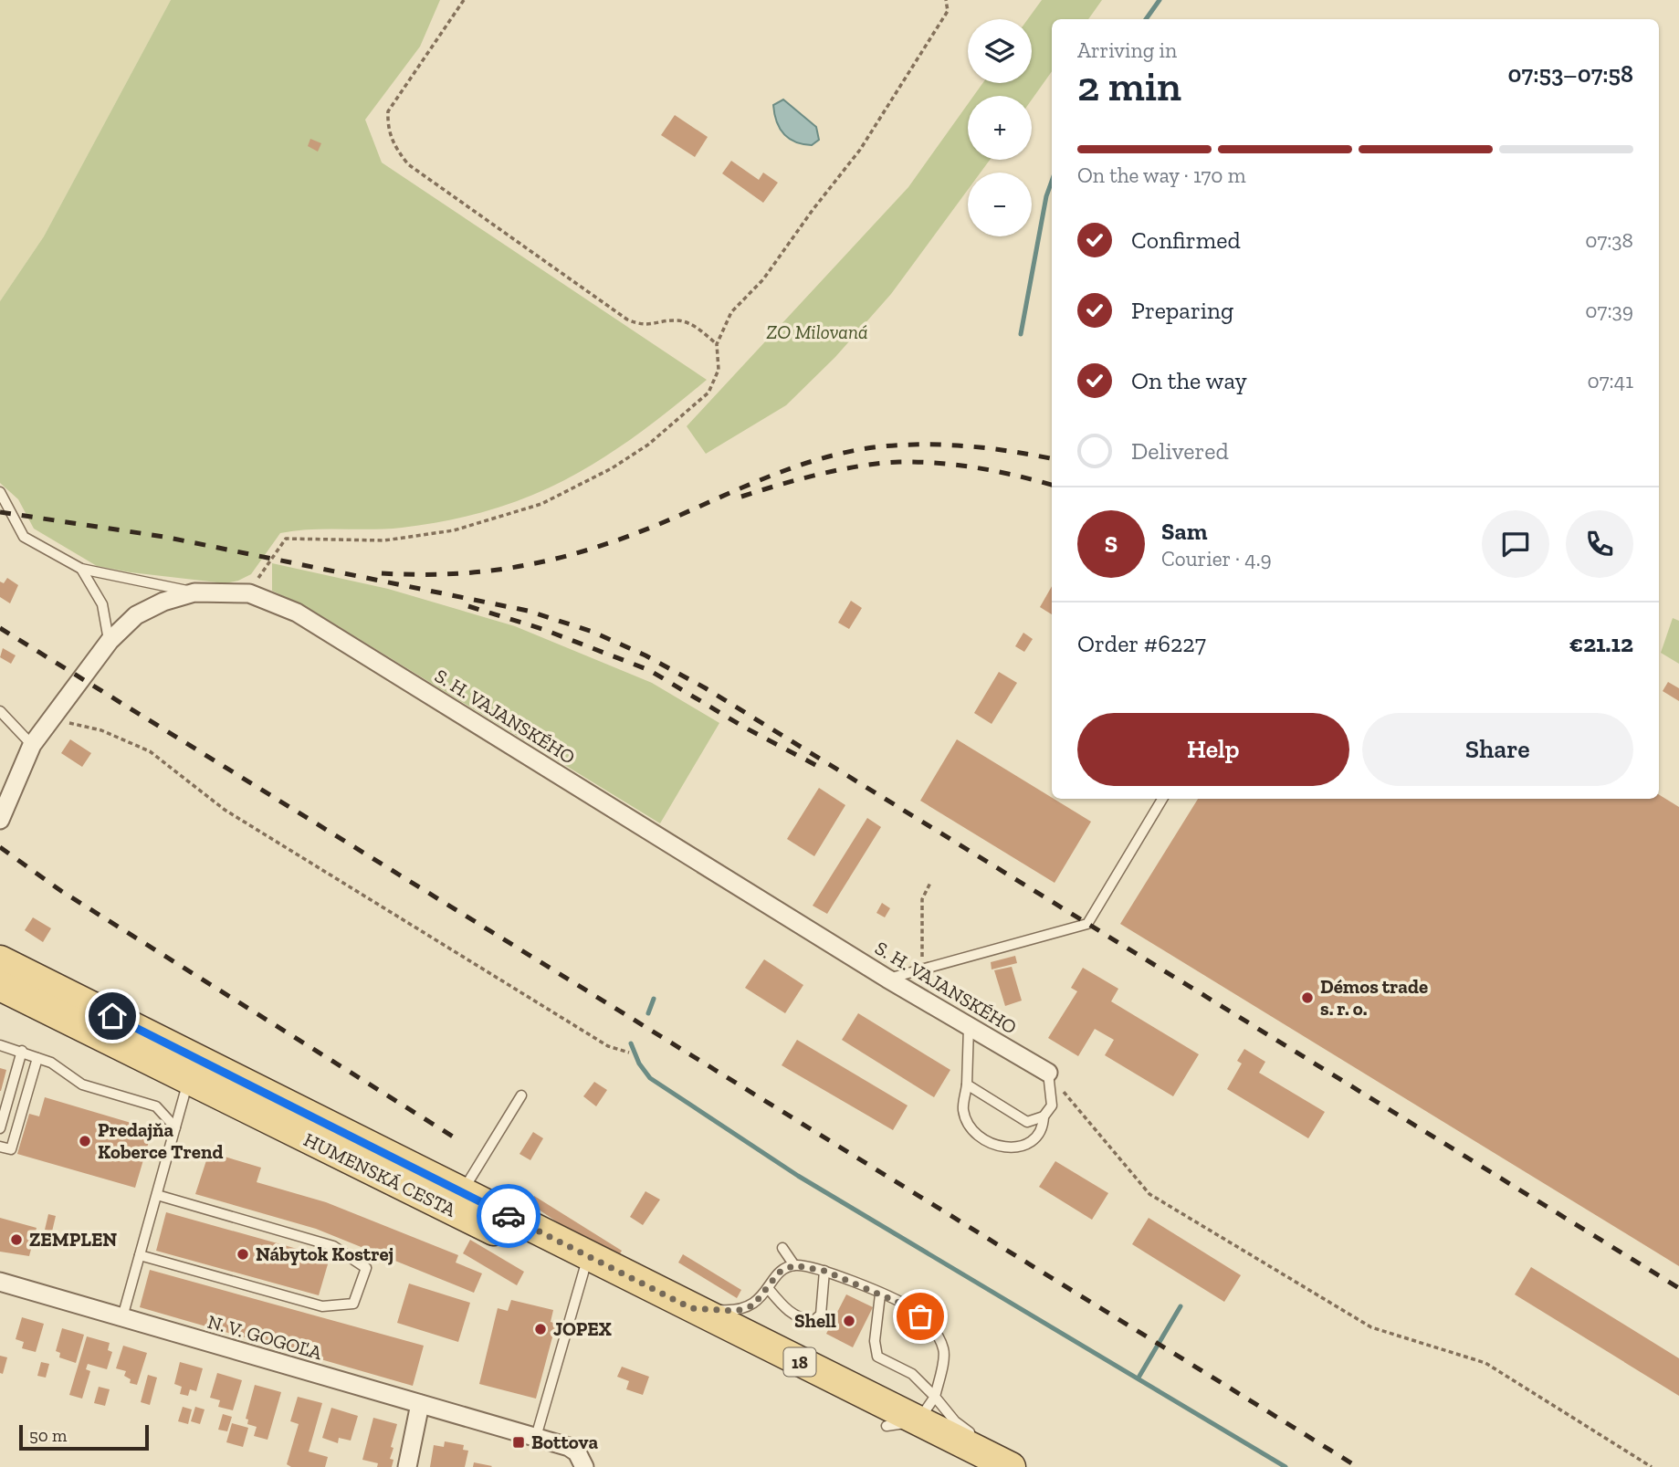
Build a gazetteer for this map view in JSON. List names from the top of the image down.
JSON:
{
  "streets": {
    "main road": ["HUMENSKÁ CESTA", "18"],
    "street": ["S. H. VAJANSKÉHO", "N. V. GOGOĽA"]
  },
  "parks": ["ZO Milovaná"],
  "places": {
    "other": [
      "Démos trade s. r. o.",
      "Predajňa Koberce Trend",
      "ZEMPLEN",
      "Nábytok Kostrej",
      "Shell",
      "JOPEX"
    ],
    "transit": ["Bottova"]
  },
  "scale_bar": "50 m",
  "page": {
    "map_buttons": ["+", "−"],
    "heading": ["2 min", "Arriving in", "07:53–07:58"],
    "panel": [
      "Sam",
      "Courier · 4.9",
      "Order #6227",
      "€21.12"
    ],
    "bar": "On the way · 170 m",
    "list": [
      ["Confirmed", "07:38"],
      ["Preparing", "07:39"],
      ["On the way", "07:41"],
      "Delivered"
    ],
    "round": "S",
    "buttons": ["Help", "Share"],
    "scale": "50 m"
  }
}
